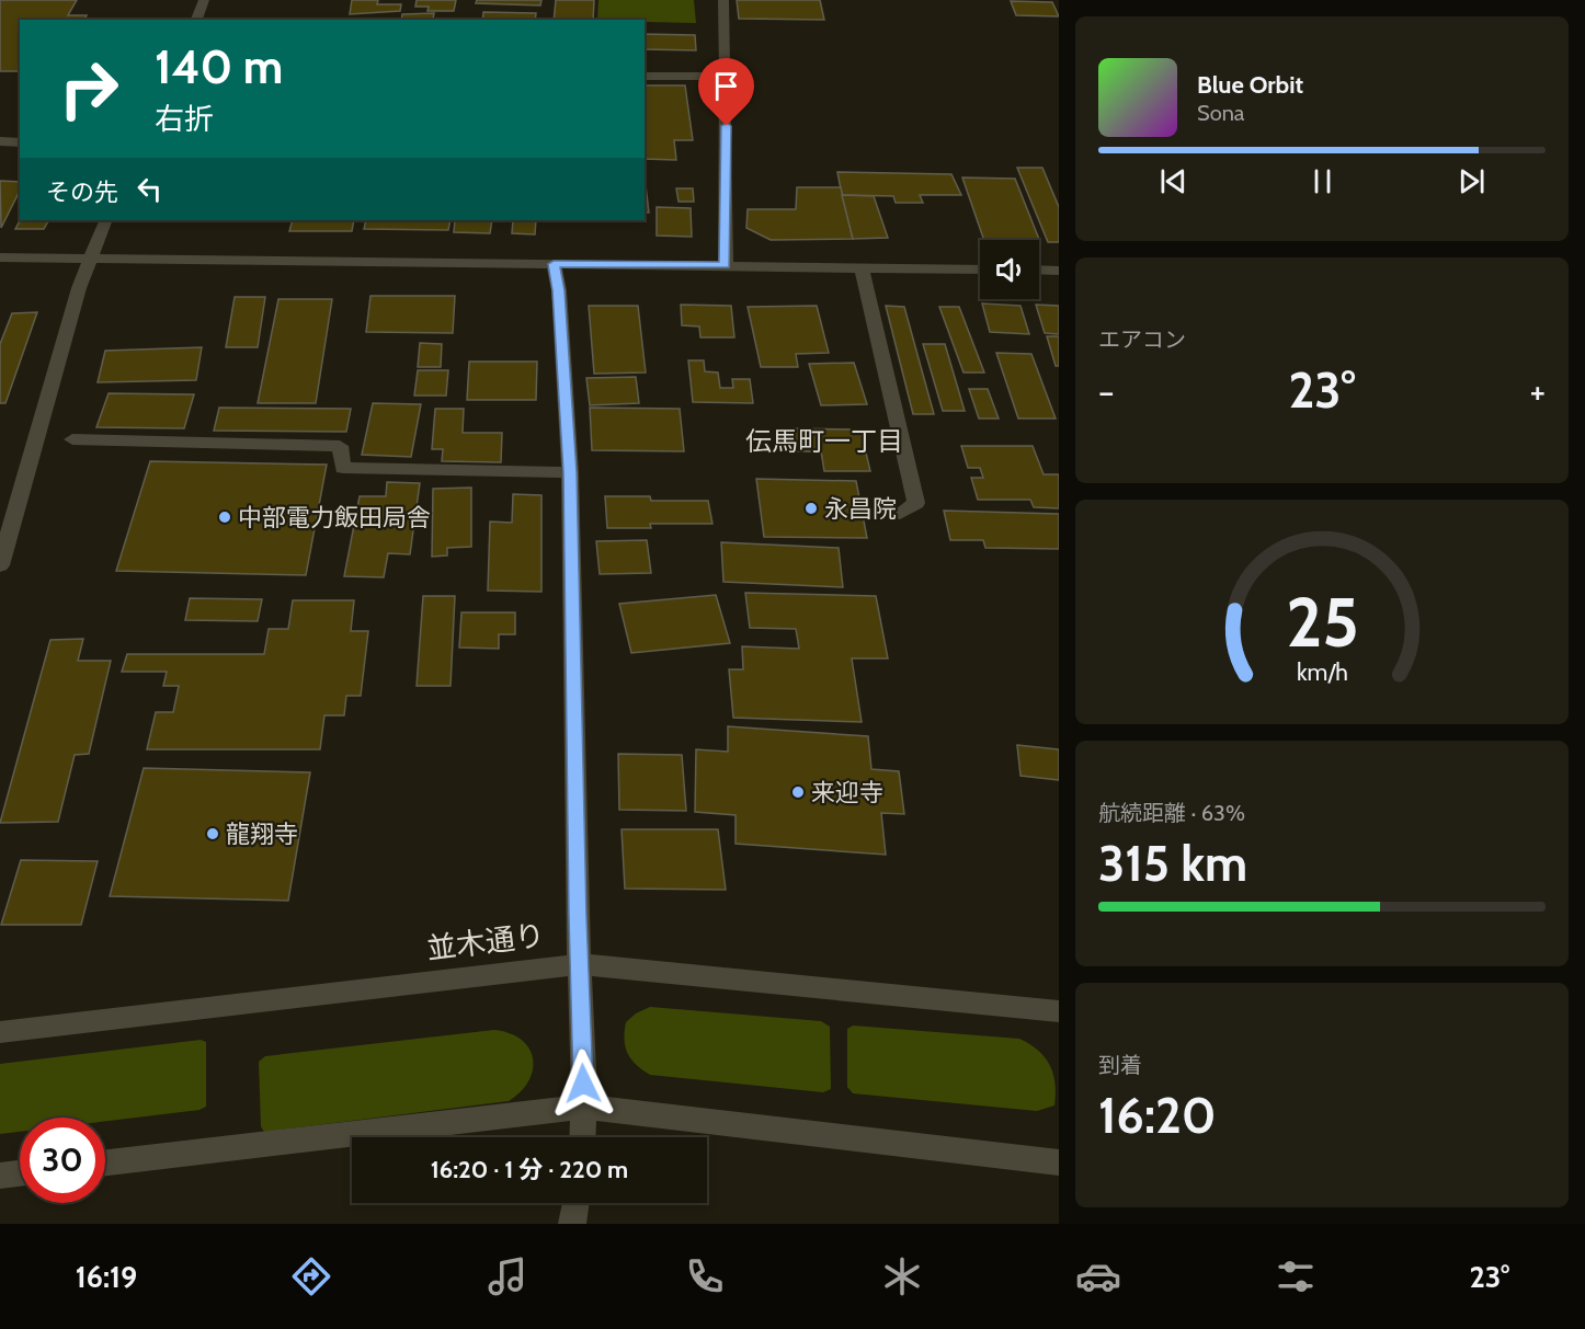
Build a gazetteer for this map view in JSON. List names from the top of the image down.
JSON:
{
  "streets": {
    "street": ["並木通り"]
  },
  "districts": ["伝馬町一丁目"],
  "places": [
    "永昌院",
    "中部電力飯田局舎",
    "来迎寺",
    "龍翔寺"
  ],
  "page": {
    "turn": ["140 m", "右折"],
    "song": ["Blue Orbit", "Sona"],
    "then": "その先",
    "tile": [
      "エアコン",
      ["航続距離 · 63%", "315 km"],
      ["到着", "16:20"]
    ],
    "heat": ["−", "23°", "+"],
    "limit": "30",
    "trip": "16:20 · 1 分 · 220 m",
    "tabs": ["16:19", "23°"],
    "gauge": ["25", "km/h"]
  }
}
